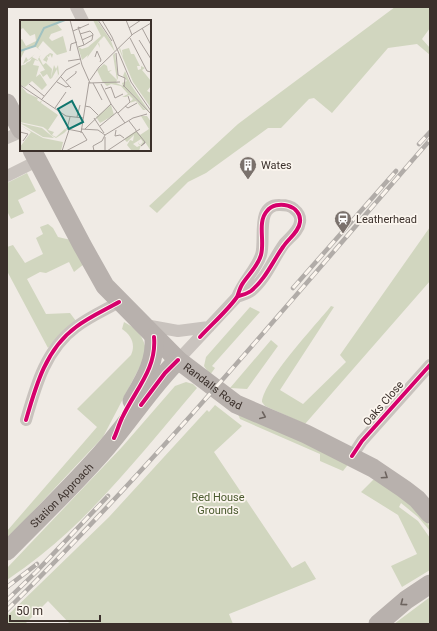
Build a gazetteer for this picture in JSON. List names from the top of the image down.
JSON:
{
  "streets": {
    "main road": ["Randalls Road", "Station Approach"],
    "street": ["Oaks Close"]
  },
  "crossings": [
    ["Randalls Road", "Oaks Close"],
    ["Randalls Road", "Station Approach"]
  ],
  "one_way": ["Randalls Road"],
  "parks": ["Red House Grounds"],
  "places": {
    "building": ["Wates"],
    "station": ["Leatherhead"]
  },
  "scale_bar": "50 m"
}
